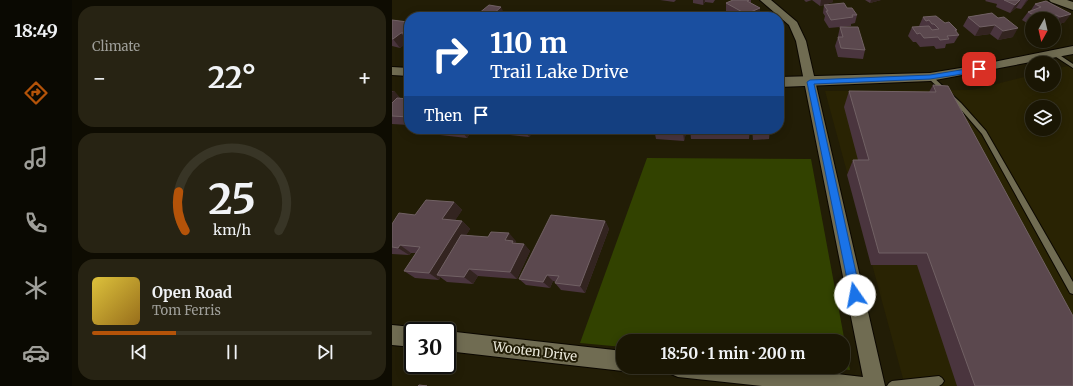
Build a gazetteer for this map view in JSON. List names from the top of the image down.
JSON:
{
  "streets": {
    "street": ["Wooten Drive"]
  },
  "north": "bottom",
  "page": {
    "tabs": "18:49",
    "tile": "Climate",
    "turn": ["110 m", "Trail Lake Drive"],
    "heat": ["−", "22°", "+"],
    "then": "Then",
    "song": ["Open Road", "Tom Ferris"],
    "limit": "30",
    "trip": "18:50 · 1 min · 200 m",
    "gauge": ["25", "km/h"]
  }
}
